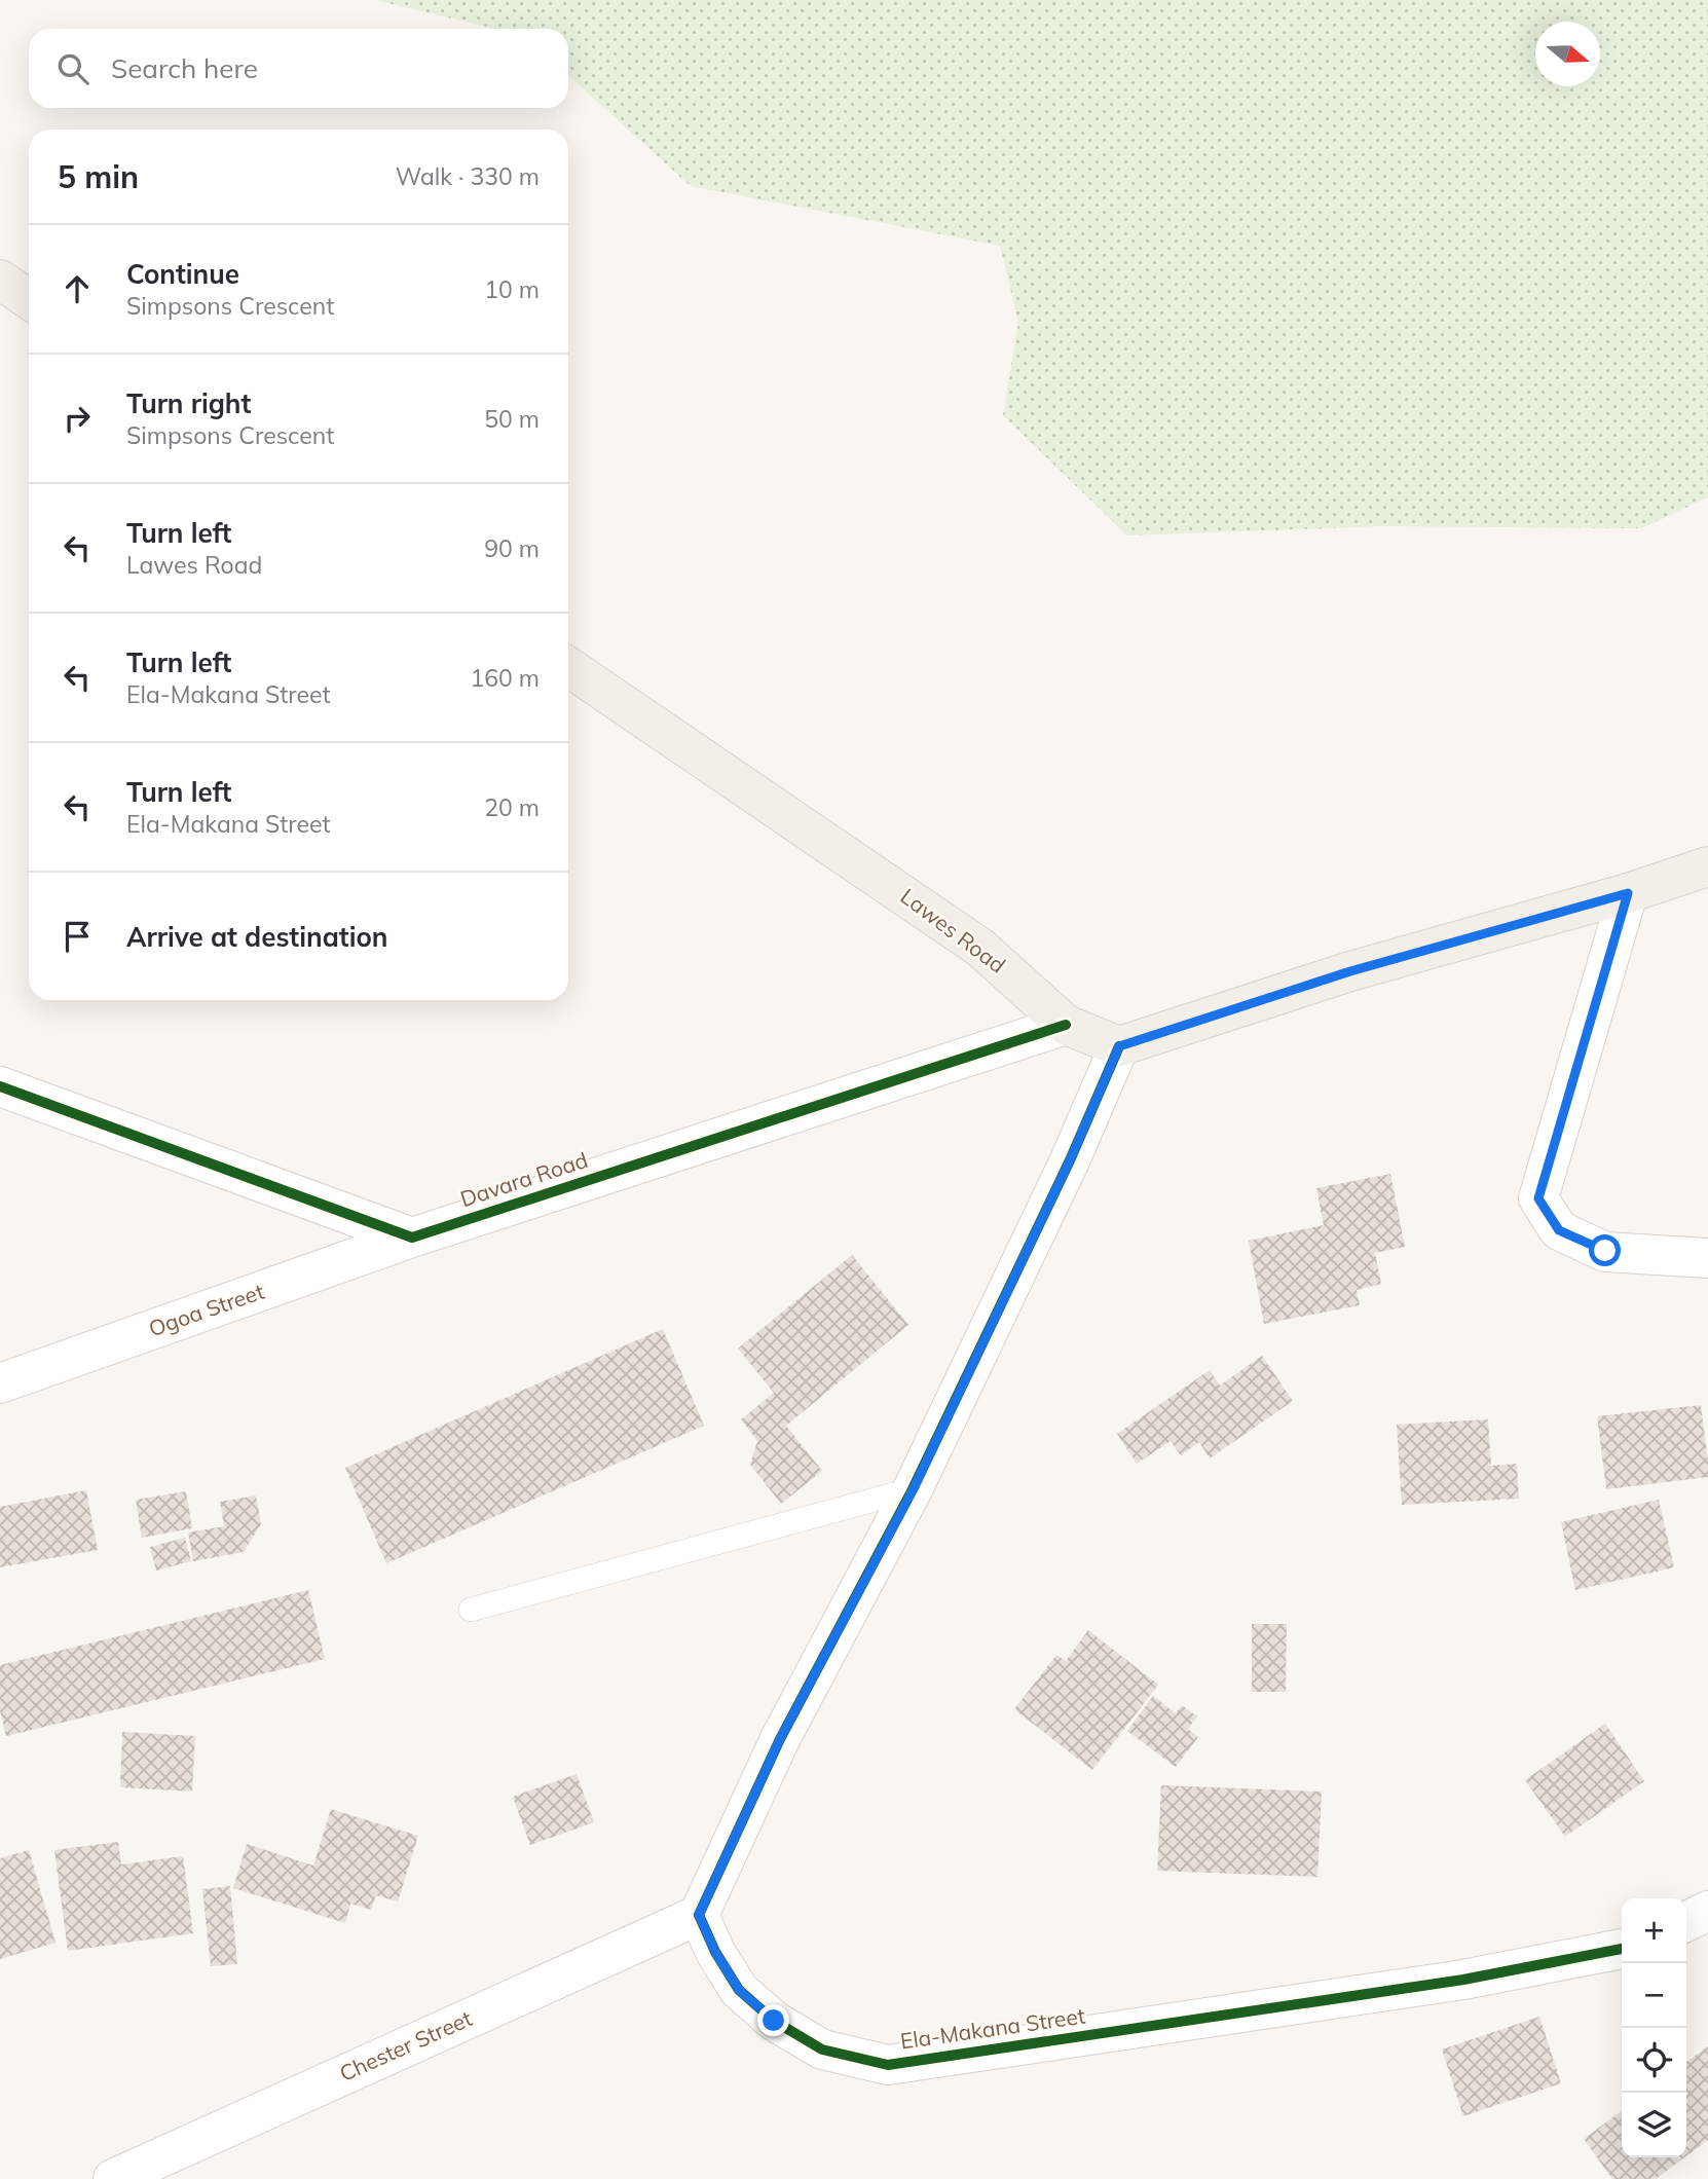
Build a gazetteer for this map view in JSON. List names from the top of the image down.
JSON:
{
  "streets": {
    "main road": ["Lawes Road"],
    "street": [
      "Davara Road",
      "Ogoa Street",
      "Ela-Makana Street",
      "Chester Street"
    ]
  },
  "crossings": [
    ["Lawes Road", "Davara Road"],
    ["Davara Road", "Ogoa Street"],
    ["Ela-Makana Street", "Chester Street"]
  ],
  "north": "right",
  "page": {
    "search": "Search here",
    "heading": ["5 min", "Walk · 330 m"],
    "list": [
      ["Continue", "Simpsons Crescent", "10 m"],
      ["Turn right", "Simpsons Crescent", "50 m"],
      ["Turn left", "Lawes Road", "90 m"],
      ["Turn left", "Ela-Makana Street", "160 m"],
      ["Turn left", "Ela-Makana Street", "20 m"],
      "Arrive at destination"
    ],
    "map_buttons": ["+", "−"]
  }
}
